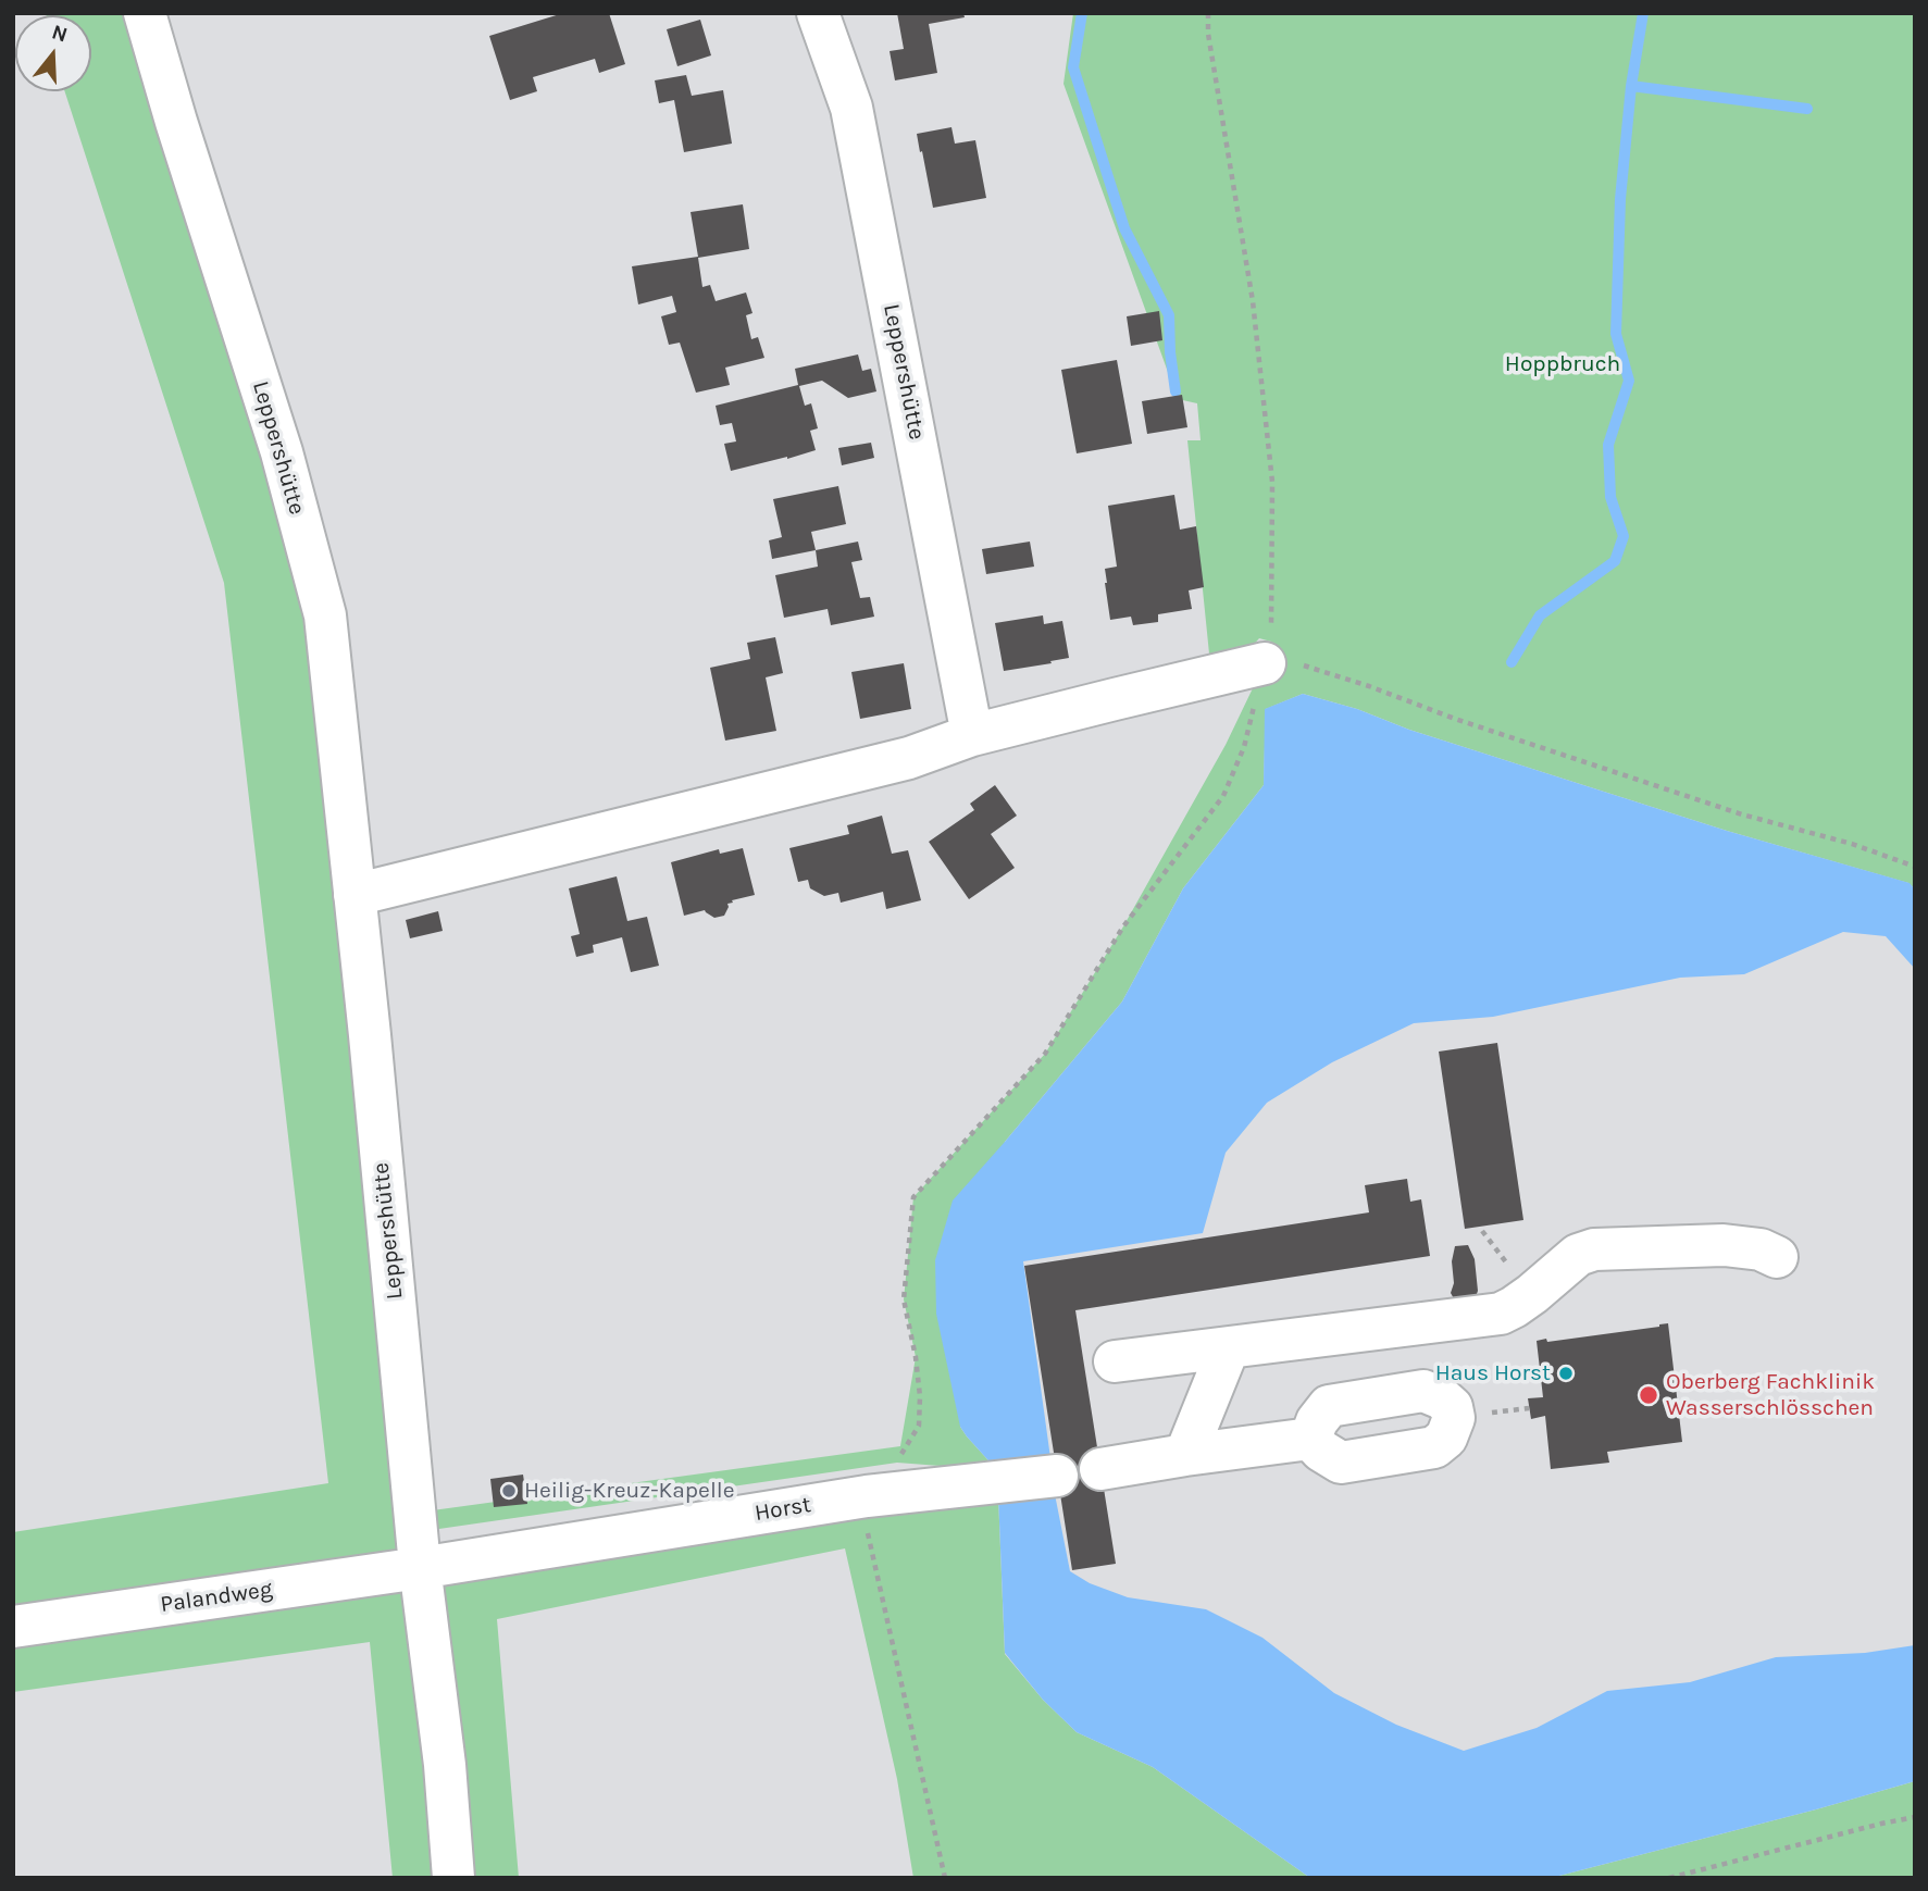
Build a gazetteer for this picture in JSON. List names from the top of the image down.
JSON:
{
  "streets": {
    "street": ["Leppershütte", "Horst", "Palandweg"]
  },
  "crossings": [
    ["Leppershütte", "Horst"],
    ["Leppershütte", "Palandweg"],
    ["Horst", "Palandweg"]
  ],
  "parks": ["Hoppbruch"],
  "places": ["Haus Horst", "Oberberg Fachklinik Wasserschlösschen", "Heilig-Kreuz-Kapelle"],
  "north": "top"
}
